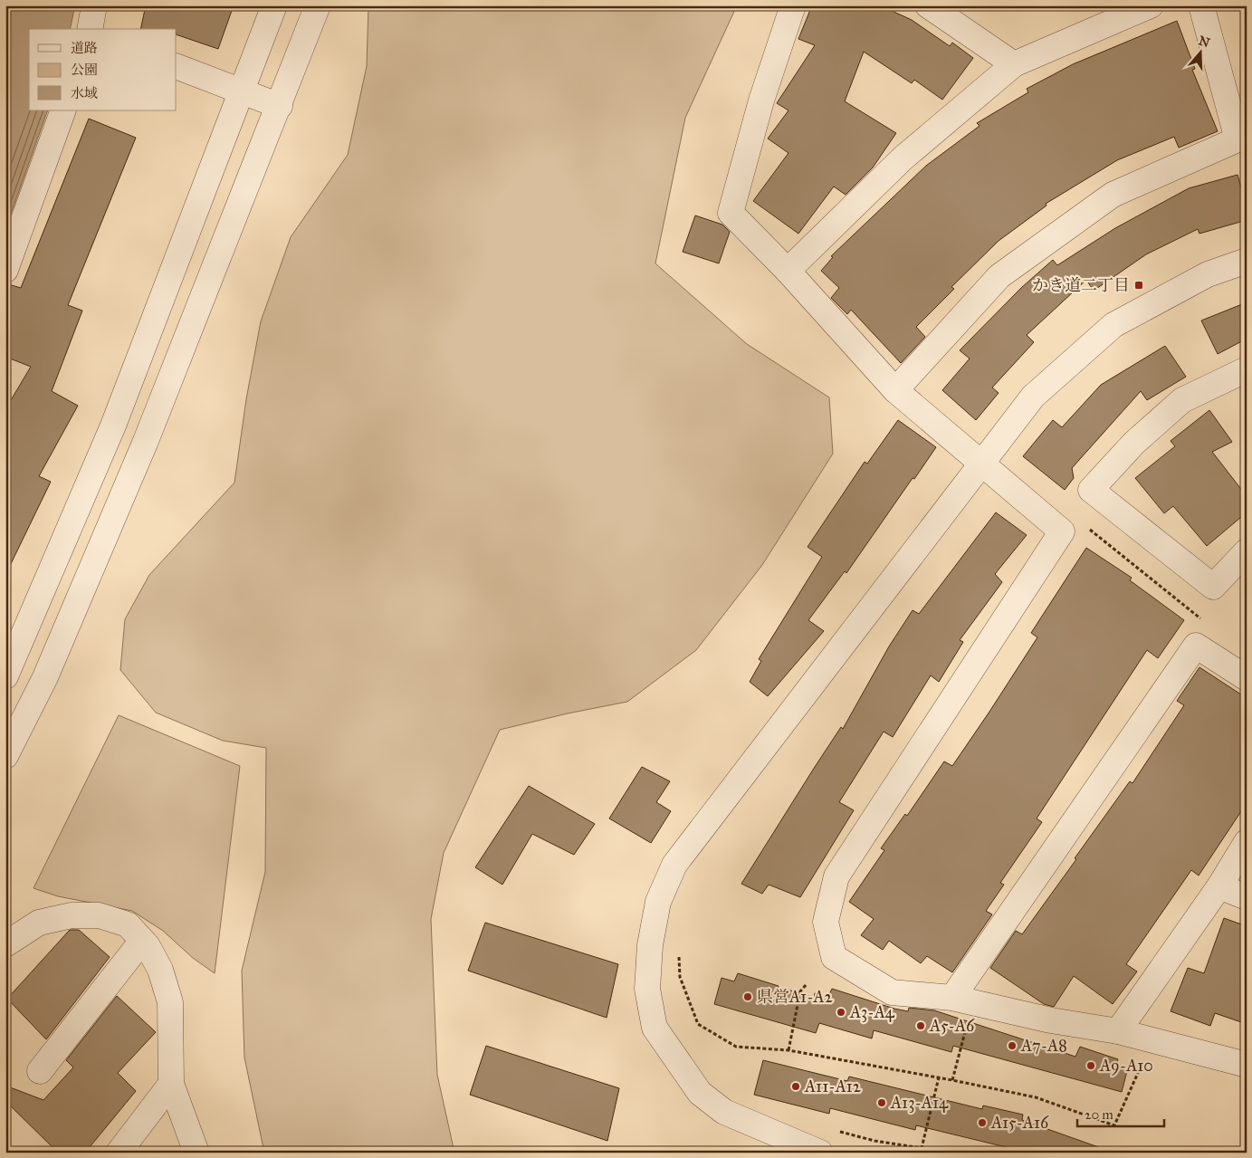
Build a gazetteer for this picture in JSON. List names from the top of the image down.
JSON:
{
  "places": {
    "transit": ["かき道二丁目"],
    "other": [
      "県営A1-A2",
      "A3-A4",
      "A5-A6",
      "A7-A8",
      "A9-A10",
      "A11-A12",
      "A13-A14",
      "A15-A16"
    ]
  },
  "legend": ["道路", "公園", "水域"],
  "scale_bar": "20 m",
  "north": "top"
}
